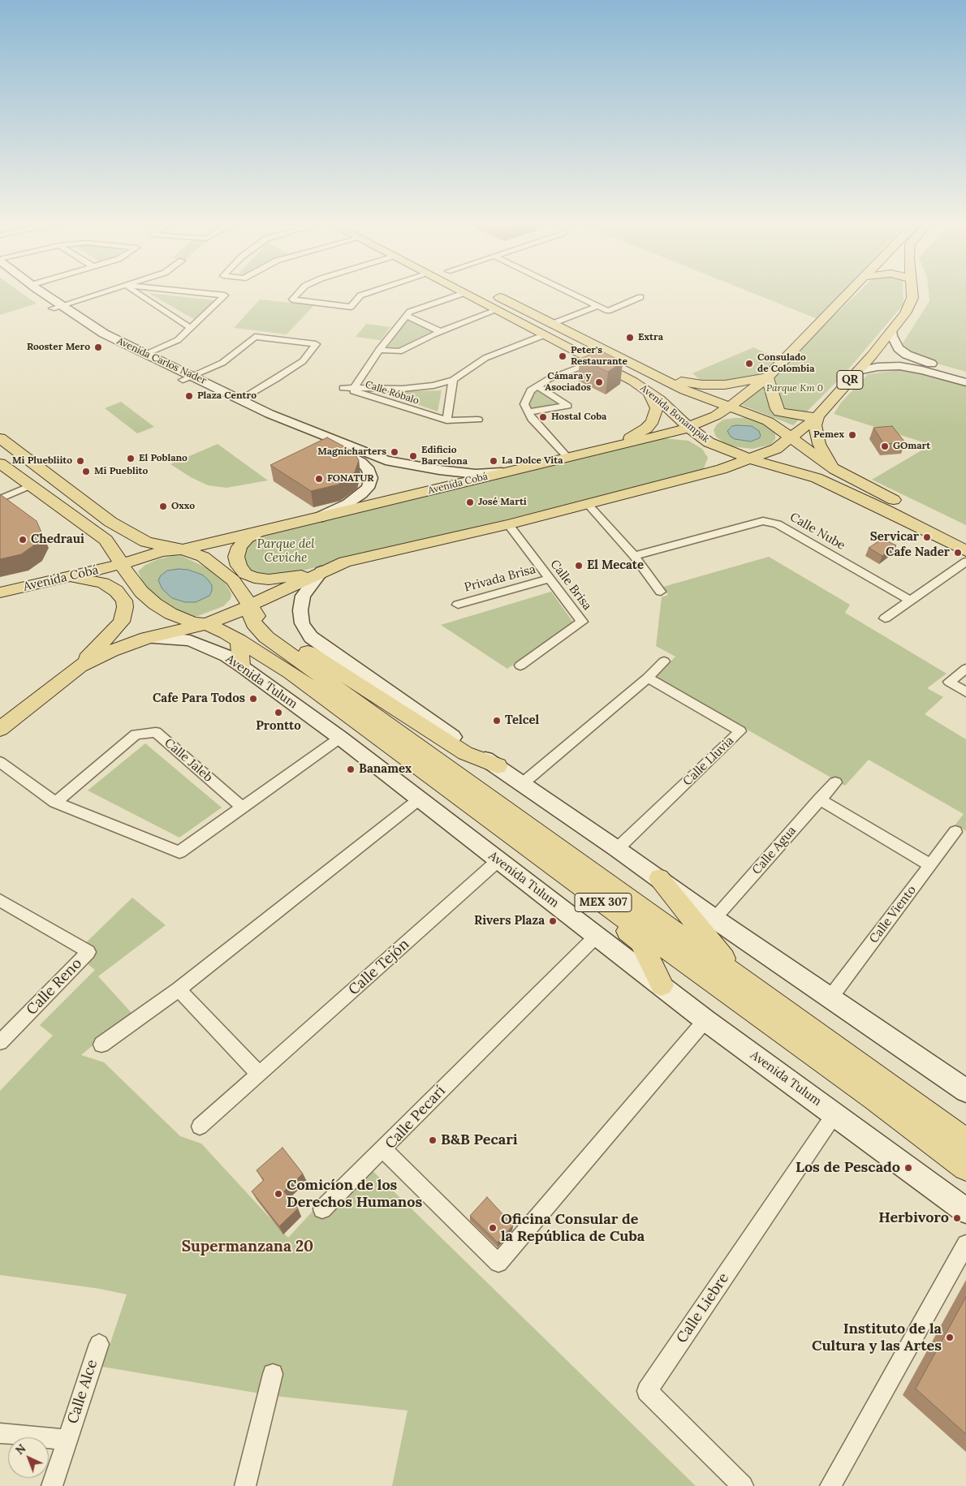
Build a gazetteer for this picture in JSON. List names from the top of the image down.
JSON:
{
  "streets": {
    "main road": [
      "QR",
      "Avenida Bonampak",
      "Avenida Cobá",
      "Avenida Tulum",
      "MEX 307"
    ],
    "street": [
      "Avenida Carlos Nader",
      "Calle Róbalo",
      "Calle Nube",
      "Privada Brisa",
      "Calle Brisa",
      "Calle Jaleb",
      "Calle Lluvia",
      "Calle Agua",
      "Calle Viento",
      "Calle Tejón",
      "Calle Reno",
      "Calle Pecarí",
      "Calle Liebre",
      "Calle Alce"
    ]
  },
  "crossings": [
    ["Avenida Carlos Nader", "Avenida Cobá"],
    ["QR", "Avenida Bonampak"],
    ["Calle Róbalo", "Avenida Bonampak"],
    ["Avenida Bonampak", "Avenida Cobá"],
    ["Avenida Cobá", "Avenida Tulum"],
    ["Privada Brisa", "Calle Brisa"],
    ["Avenida Tulum", "Calle Tejón"],
    ["Avenida Tulum", "Calle Pecarí"],
    ["Avenida Tulum", "Calle Liebre"]
  ],
  "districts": ["Supermanzana 20"],
  "parks": ["Parque Km 0", "Parque del Ceviche"],
  "places": [
    "Extra",
    "Rooster Mero",
    "Peter's Restaurante",
    "Consulado de Colombia",
    "Cámara y Asociados",
    "Plaza Centro",
    "Hostal Coba",
    "Pemex",
    "GOmart",
    "Magnicharters",
    "Edificio Barcelona",
    "El Poblano",
    "Mi Pluebliito",
    "La Dolce Vita",
    "Mi Pueblito",
    "FONATUR",
    "José Martí",
    "Oxxo",
    "Servicar",
    "Chedraui",
    "Cafe Nader",
    "El Mecate",
    "Cafe Para Todos",
    "Prontto",
    "Telcel",
    "Banamex",
    "Rivers Plaza",
    "B&B Pecari",
    "Los de Pescado",
    "Comicíon de los Derechos Humanos",
    "Herbivoro",
    "Oficina Consular de la República de Cuba",
    "Instituto de la Cultura y las Artes"
  ],
  "north": "top left"
}
